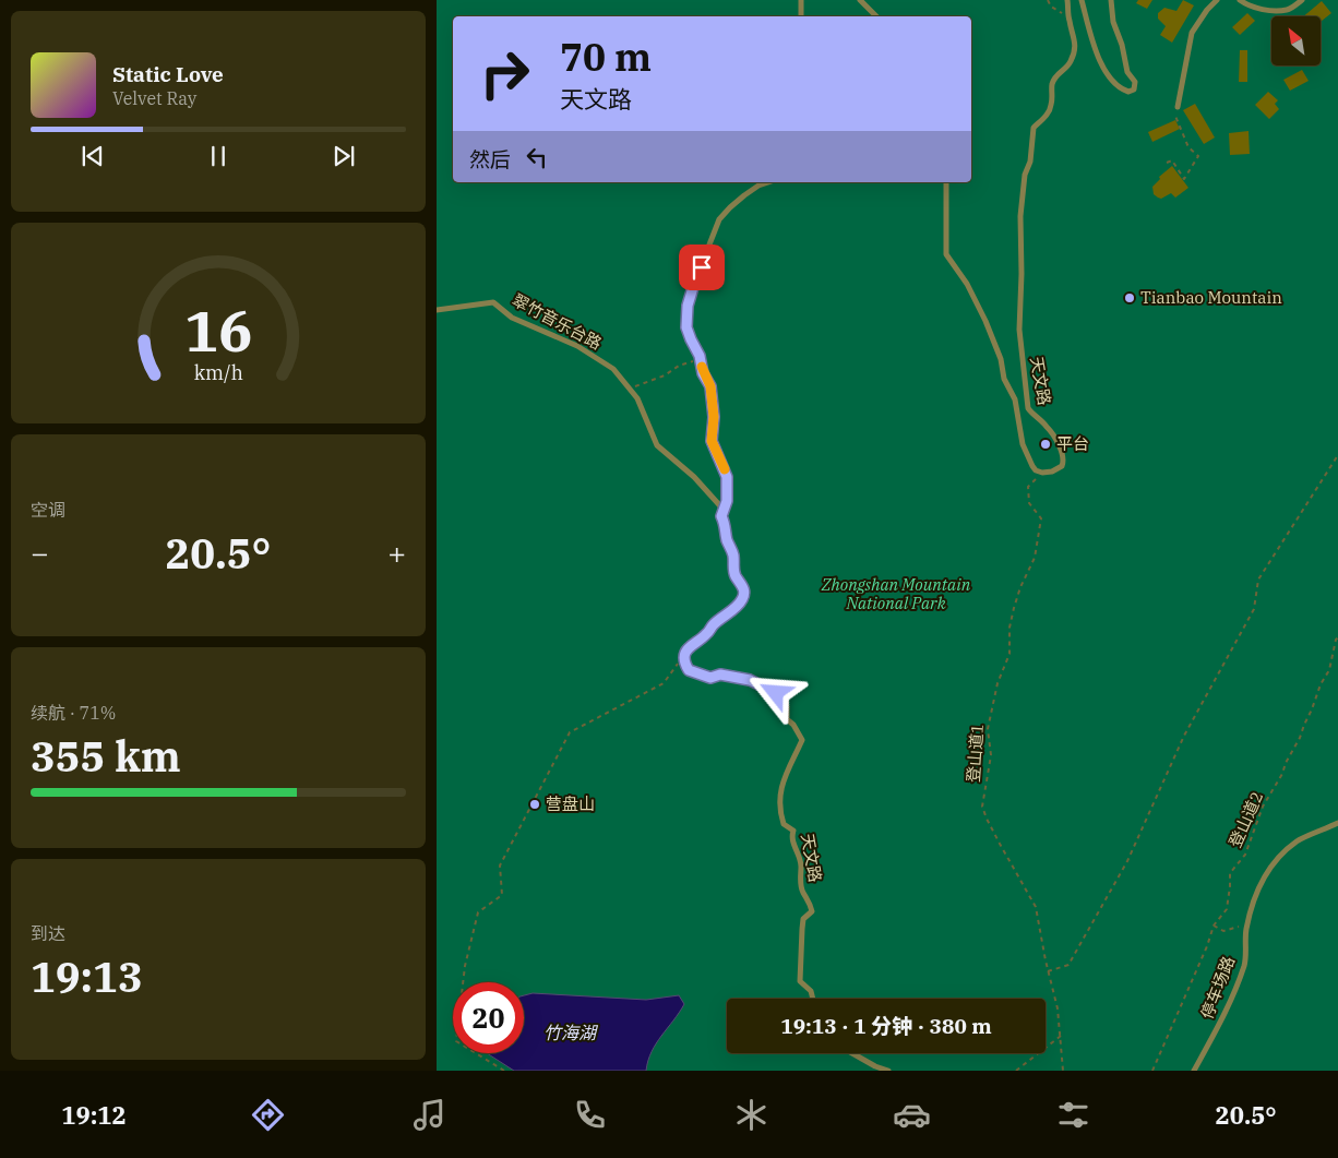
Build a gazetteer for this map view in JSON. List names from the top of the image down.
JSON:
{
  "streets": {
    "lane": ["翠竹音乐台路", "天文路", "停车场路"],
    "path": ["登山道1", "登山道2"]
  },
  "crossings": [
    ["天文路", "登山道1"]
  ],
  "water": ["竹海湖"],
  "parks": ["Zhongshan Mountain National Park"],
  "places": ["Tianbao Mountain", "平台", "营盘山"],
  "north": "top left",
  "page": {
    "turn": ["70 m", "天文路"],
    "song": ["Static Love", "Velvet Ray"],
    "then": "然后",
    "tile": [
      "空调",
      ["续航 · 71%", "355 km"],
      ["到达", "19:13"]
    ],
    "heat": ["−", "20.5°", "+"],
    "limit": "20",
    "trip": "19:13 · 1 分钟 · 380 m",
    "tabs": ["19:12", "20.5°"],
    "gauge": ["16", "km/h"]
  }
}
